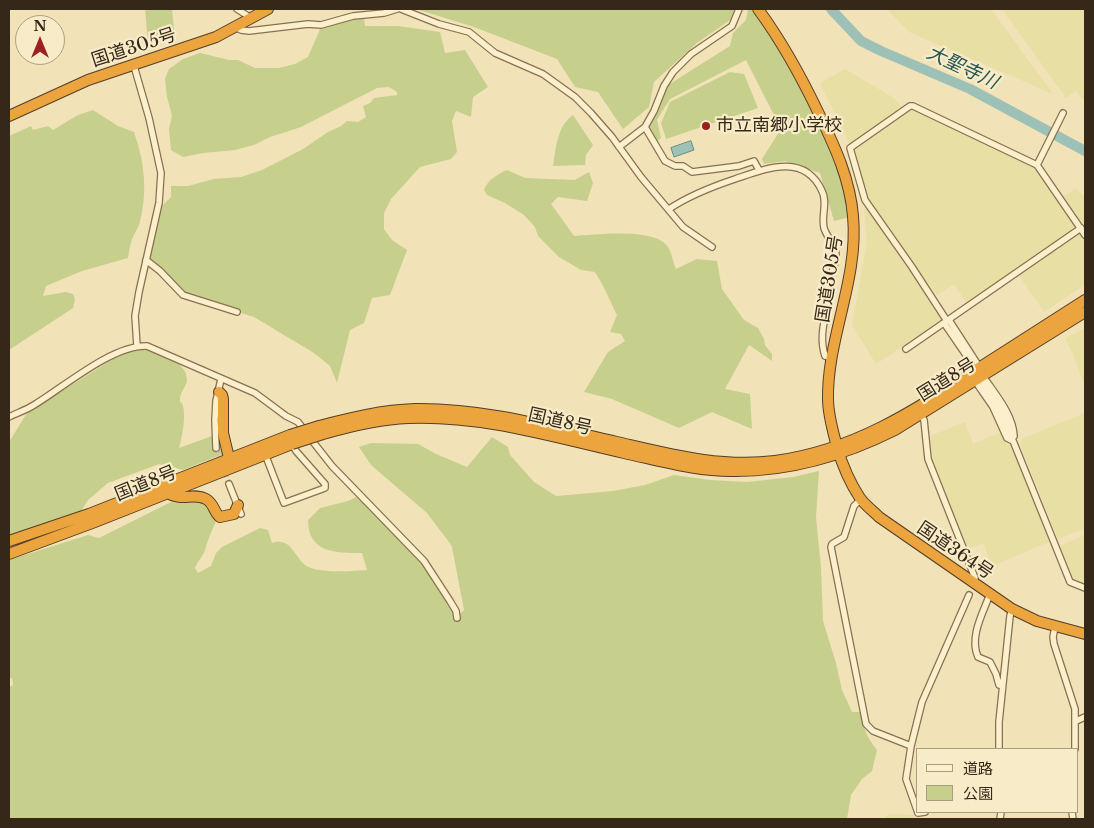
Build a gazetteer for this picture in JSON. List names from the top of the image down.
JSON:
{
  "streets": {
    "highway": ["国道305号", "国道8号", "国道364号"]
  },
  "crossings": [
    ["国道305号", "国道8号"],
    ["国道305号", "国道364号"],
    ["国道8号", "国道364号"]
  ],
  "water": ["大聖寺川"],
  "places": ["市立南郷小学校"],
  "legend": ["道路", "公園"],
  "north": "top"
}
